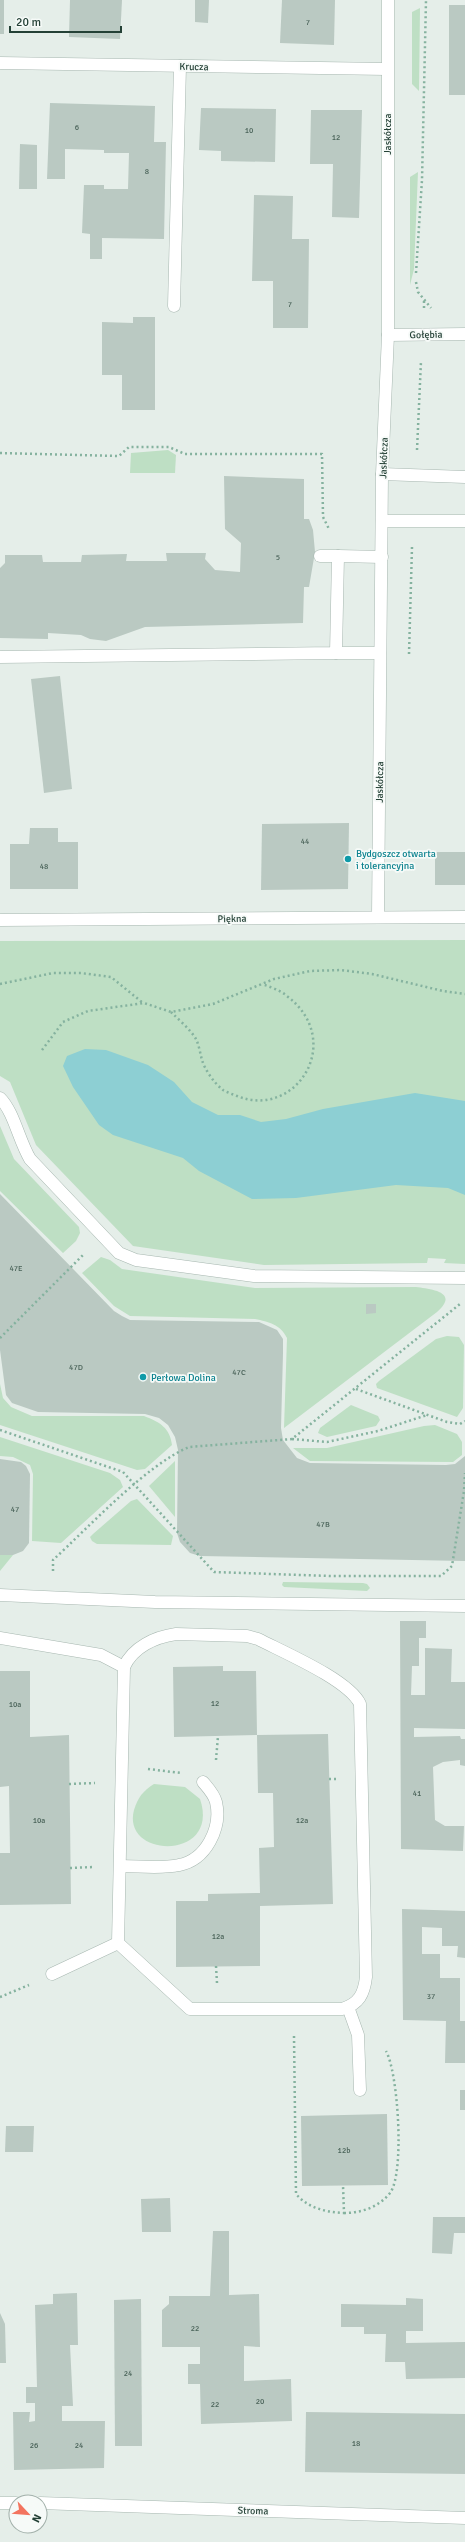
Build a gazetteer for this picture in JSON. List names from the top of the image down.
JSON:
{
  "streets": {
    "street": [
      "Krucza",
      "Jaskółcza",
      "Gołębia",
      "Piękna",
      "Stroma"
    ]
  },
  "crossings": [
    ["Krucza", "Jaskółcza"],
    ["Jaskółcza", "Gołębia"],
    ["Jaskółcza", "Piękna"]
  ],
  "places": ["Bydgoszcz otwarta i tolerancyjna", "Perłowa Dolina"],
  "house_numbers": [
    "7",
    "6",
    "10",
    "12",
    "8",
    "7",
    "5",
    "44",
    "48",
    "47E",
    "47D",
    "47C",
    "47",
    "47B",
    "12",
    "10a",
    "41",
    "10a",
    "12a",
    "12a",
    "37",
    "12b",
    "22",
    "24",
    "20",
    "22",
    "18",
    "26",
    "24"
  ],
  "scale_bar": "20 m",
  "north": "bottom right"
}
